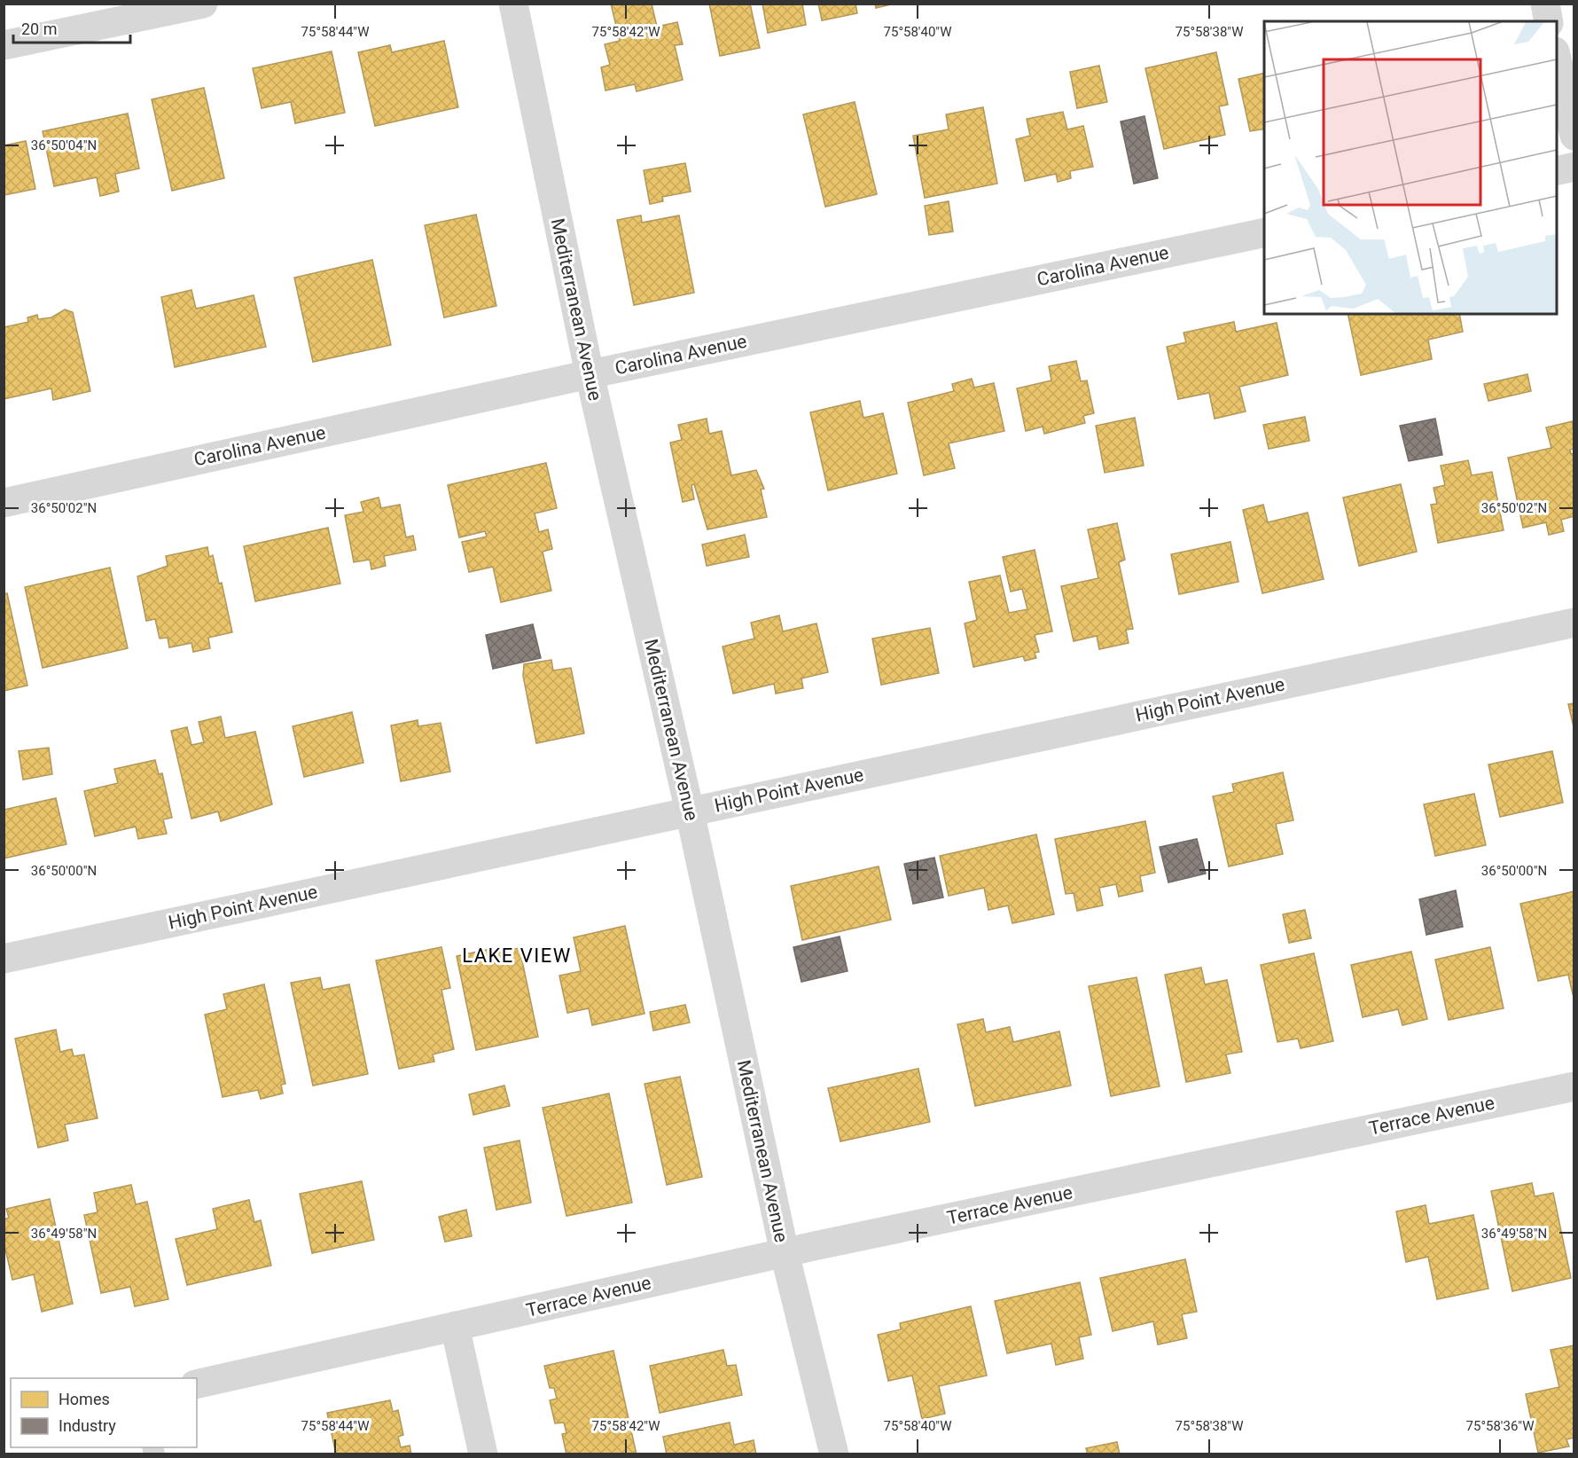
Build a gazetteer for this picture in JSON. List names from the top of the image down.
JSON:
{
  "streets": {
    "street": [
      "Carolina Avenue",
      "Mediterranean Avenue",
      "High Point Avenue",
      "Terrace Avenue"
    ]
  },
  "crossings": [
    ["Carolina Avenue", "Mediterranean Avenue"],
    ["Mediterranean Avenue", "High Point Avenue"],
    ["Mediterranean Avenue", "Terrace Avenue"]
  ],
  "districts": ["LAKE VIEW"],
  "legend": ["Homes", "Industry"],
  "scale_bar": "20 m",
  "coordinates": [
    "75°58'44\"W",
    "75°58'42\"W",
    "75°58'40\"W",
    "75°58'38\"W",
    "36°50'04\"N",
    "36°50'02\"N",
    "36°50'00\"N",
    "36°49'58\"N",
    "75°58'36\"W"
  ]
}
